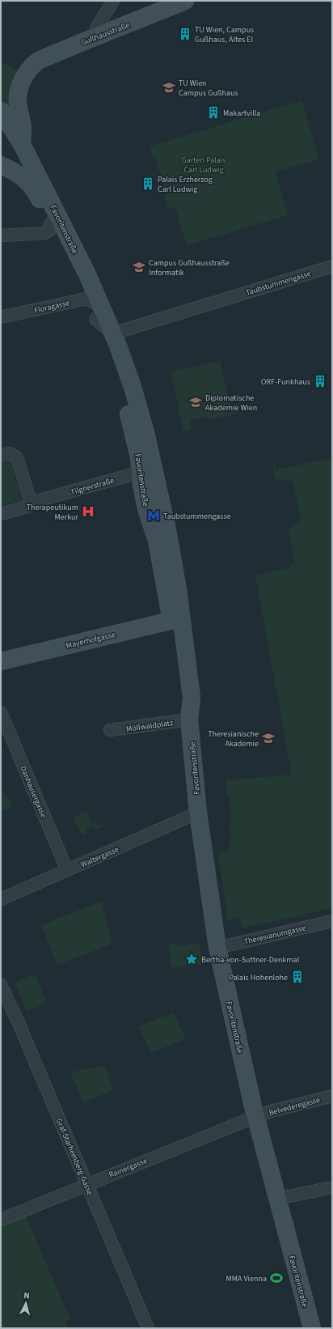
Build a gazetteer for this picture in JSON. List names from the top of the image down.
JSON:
{
  "streets": {
    "main road": ["Gußhausstraße", "Favoritenstraße", "Mayerhofgasse"],
    "street": [
      "Taubstummengasse",
      "Floragasse",
      "Tilgnerstraße",
      "Möllwaldplatz",
      "Danhausergasse",
      "Waltergasse",
      "Theresianumgasse",
      "Belvederegasse",
      "Graf-Starhemberg-Gasse",
      "Rainergasse"
    ]
  },
  "crossings": [
    ["Gußhausstraße", "Favoritenstraße"],
    ["Favoritenstraße", "Taubstummengasse"],
    ["Favoritenstraße", "Floragasse"],
    ["Favoritenstraße", "Tilgnerstraße"],
    ["Favoritenstraße", "Mayerhofgasse"],
    ["Favoritenstraße", "Möllwaldplatz"],
    ["Favoritenstraße", "Waltergasse"],
    ["Favoritenstraße", "Theresianumgasse"],
    ["Favoritenstraße", "Belvederegasse"],
    ["Favoritenstraße", "Rainergasse"],
    ["Danhausergasse", "Waltergasse"],
    ["Belvederegasse", "Rainergasse"],
    ["Graf-Starhemberg-Gasse", "Rainergasse"]
  ],
  "parks": ["Garten Palais Carl Ludwig"],
  "places": {
    "building": [
      "TU Wien, Campus Gußhaus, Altes EI",
      "Makartvilla",
      "Palais Erzherzog Carl Ludwig",
      "ORF-Funkhaus",
      "Palais Hohenlohe"
    ],
    "school or university": [
      "TU Wien Campus Gußhaus",
      "Campus Gußhausstraße Informatik",
      "Diplomatische Akademie Wien",
      "Theresianische Akademie"
    ],
    "hospital": ["Therapeutikum Merkur"],
    "metro station": ["Taubstummengasse"],
    "place": ["Bertha-von-Suttner-Denkmal"],
    "sports": ["MMA Vienna"]
  },
  "north": "top"
}
